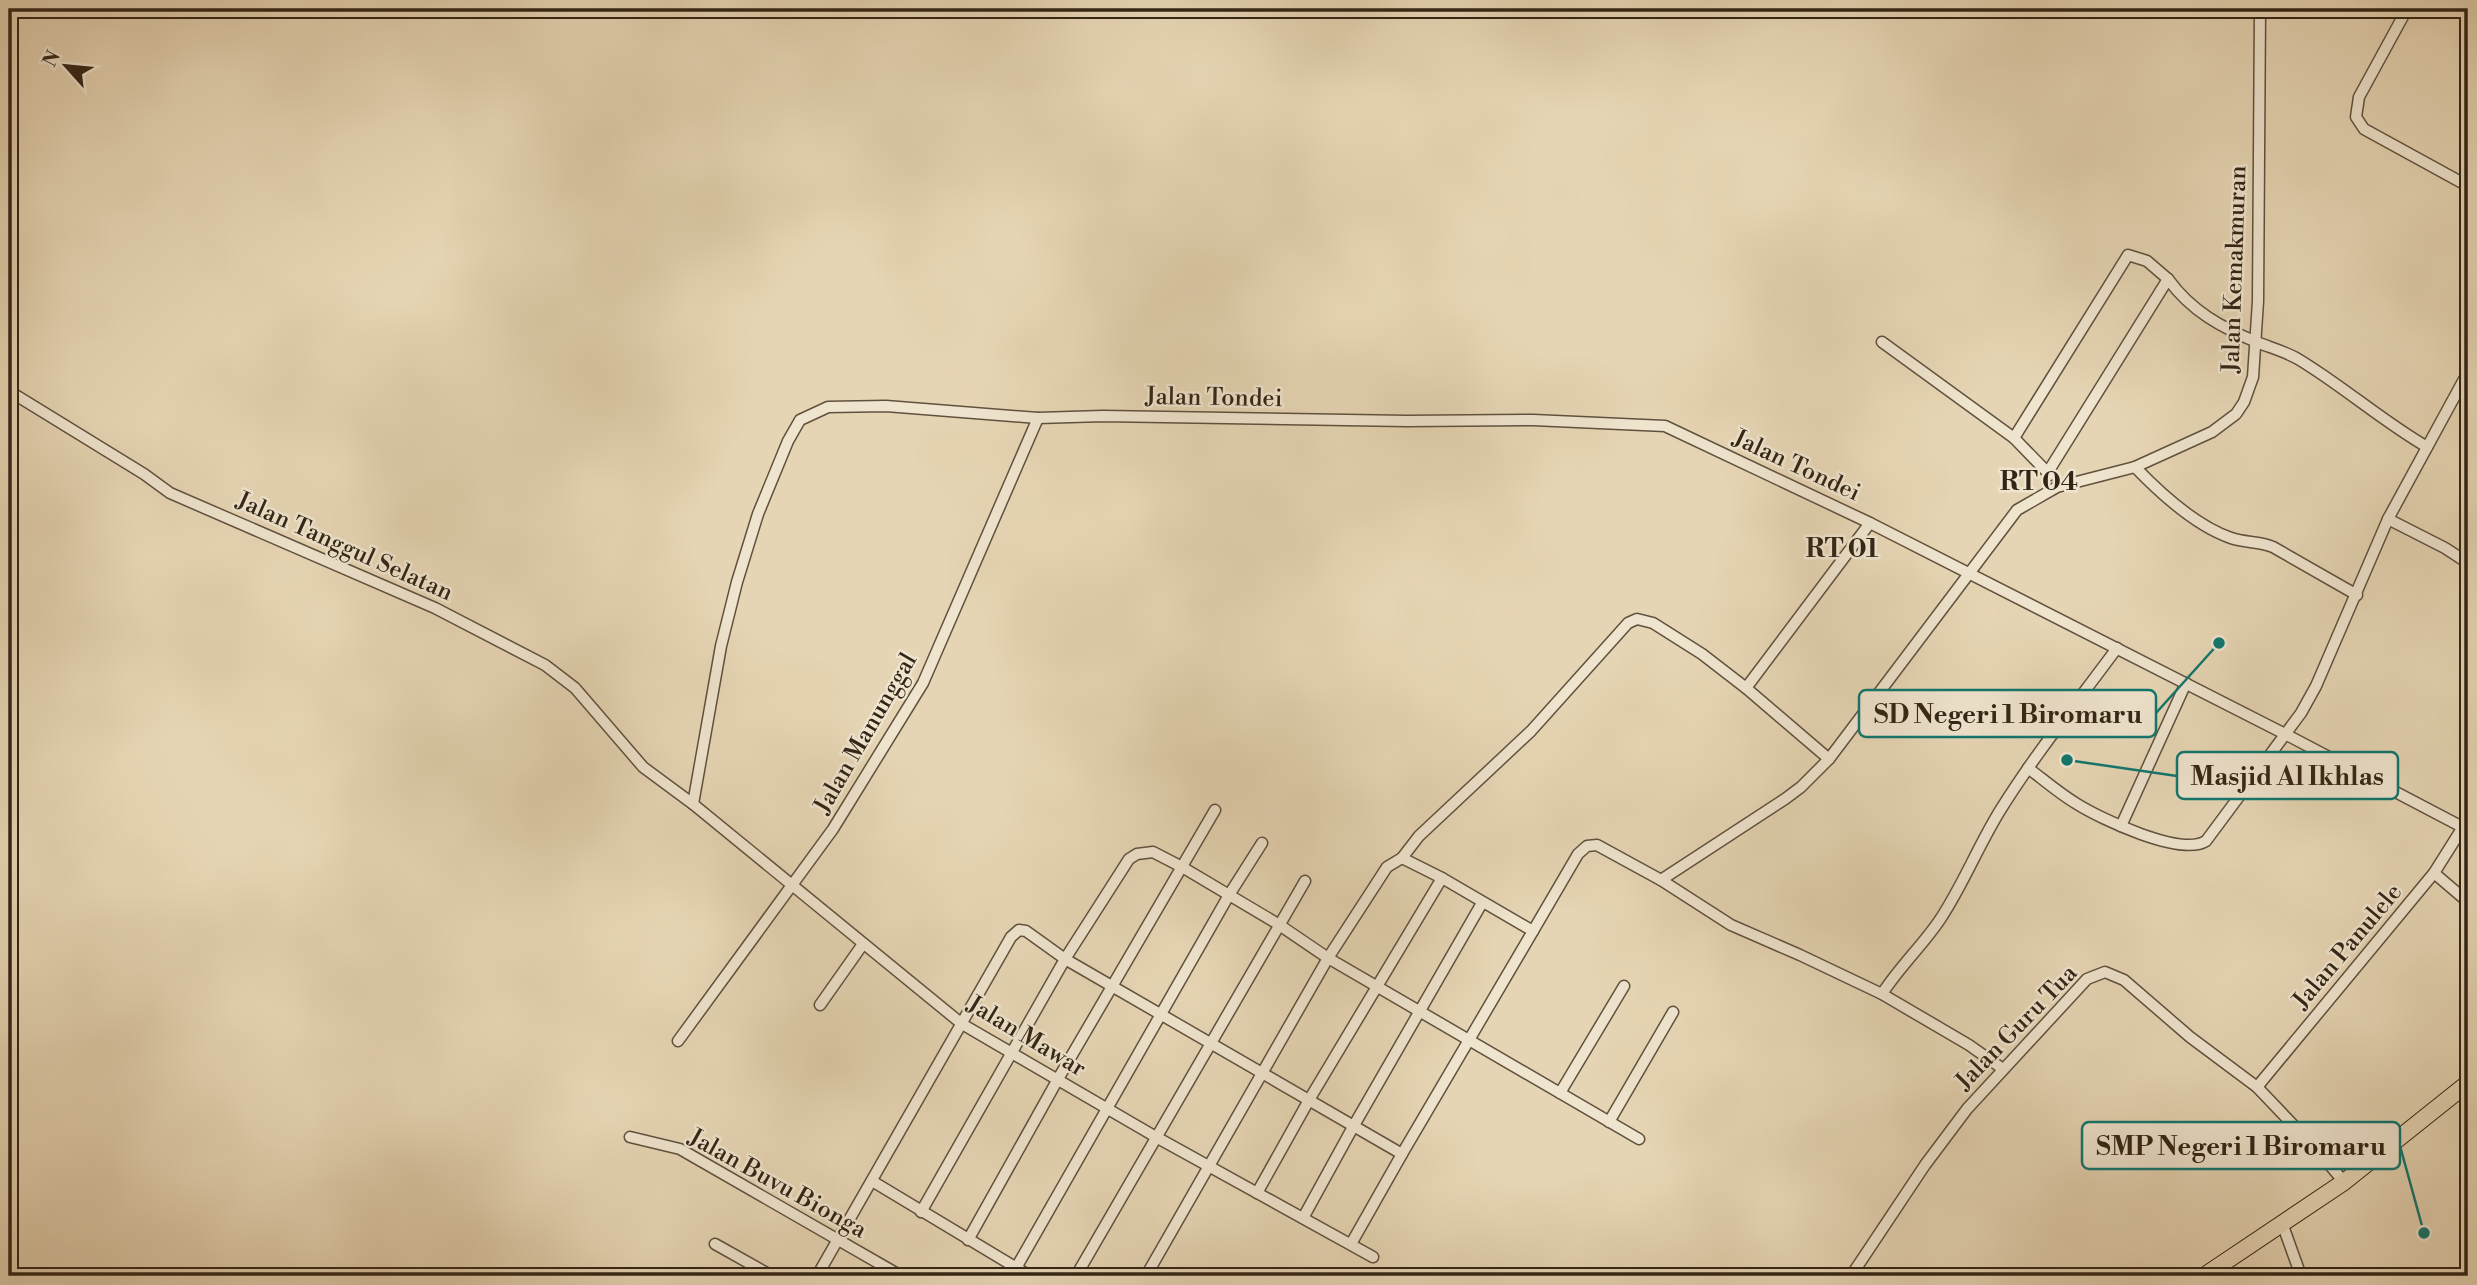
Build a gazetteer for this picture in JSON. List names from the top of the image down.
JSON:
{
  "streets": {
    "street": [
      "Jalan Kemakmuran",
      "Jalan Tondei",
      "Jalan Tanggul Selatan",
      "Jalan Manunggal",
      "Jalan Panulele",
      "Jalan Guru Tua",
      "Jalan Mawar",
      "Jalan Buvu Bionga"
    ]
  },
  "crossings": [
    ["Jalan Kemakmuran", "Jalan Tondei"],
    ["Jalan Tondei", "Jalan Tanggul Selatan"],
    ["Jalan Tondei", "Jalan Manunggal"],
    ["Jalan Tondei", "Jalan Panulele"],
    ["Jalan Tondei", "Jalan Mawar"],
    ["Jalan Tanggul Selatan", "Jalan Mawar"],
    ["Jalan Manunggal", "Jalan Mawar"],
    ["Jalan Panulele", "Jalan Guru Tua"]
  ],
  "districts": ["RT 04", "RT 01"],
  "places": ["SD Negeri 1 Biromaru", "Masjid Al Ikhlas", "SMP Negeri 1 Biromaru"],
  "north": "top left"
}
